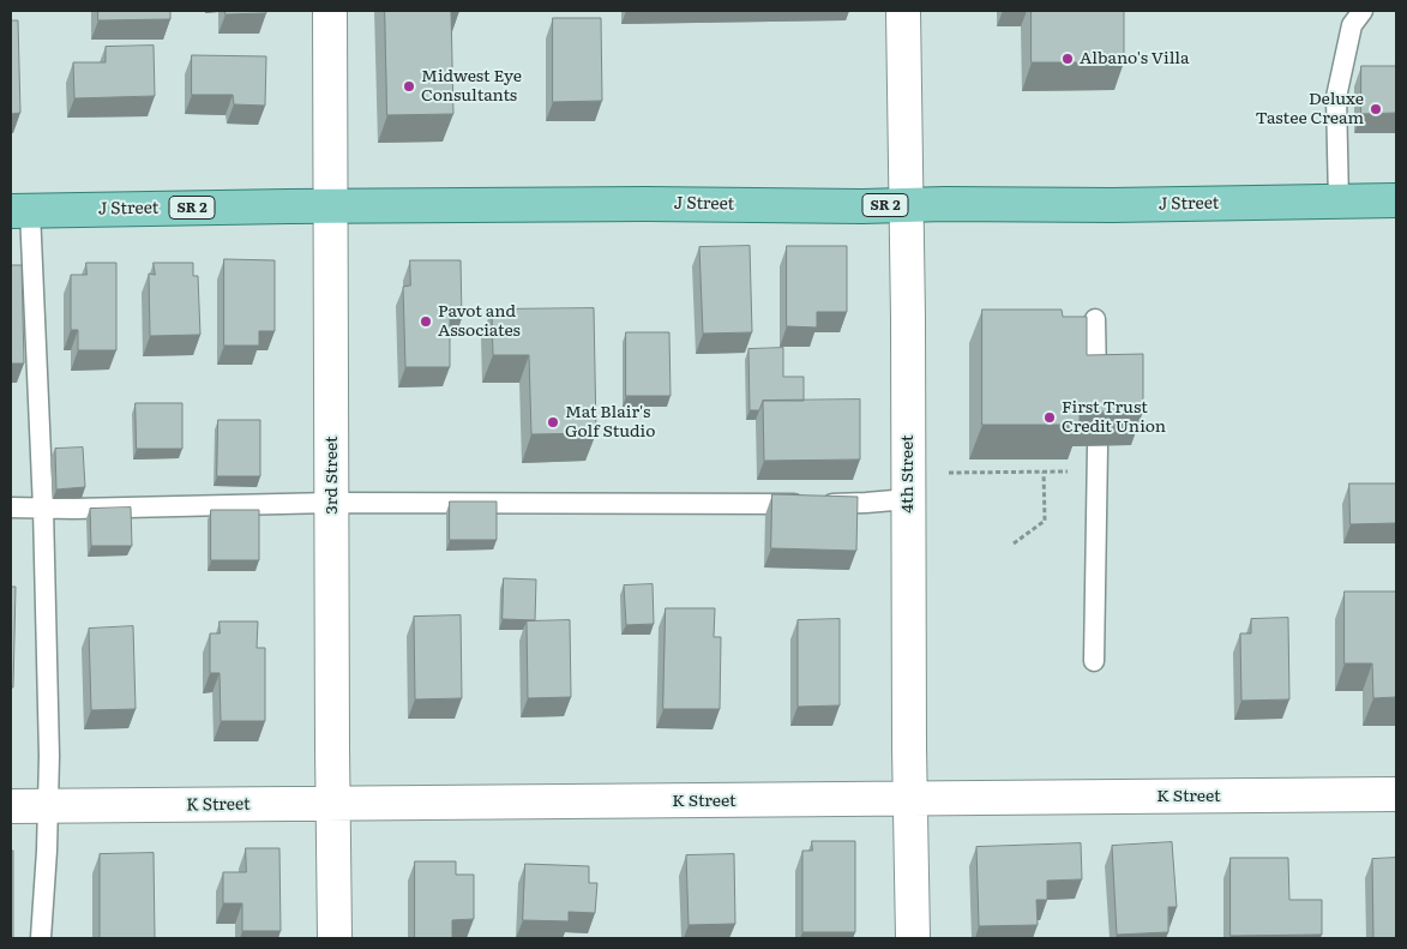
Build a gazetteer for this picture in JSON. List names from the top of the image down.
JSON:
{
  "streets": {
    "main road": ["J Street", "SR 2"],
    "street": ["4th Street", "3rd Street", "K Street"]
  },
  "crossings": [
    ["J Street", "4th Street"],
    ["J Street", "3rd Street"],
    ["4th Street", "K Street"],
    ["3rd Street", "K Street"]
  ],
  "places": [
    "Albano's Villa",
    "Midwest Eye Consultants",
    "Deluxe Tastee Cream",
    "Pavot and Associates",
    "First Trust Credit Union",
    "Mat Blair's Golf Studio"
  ]
}
